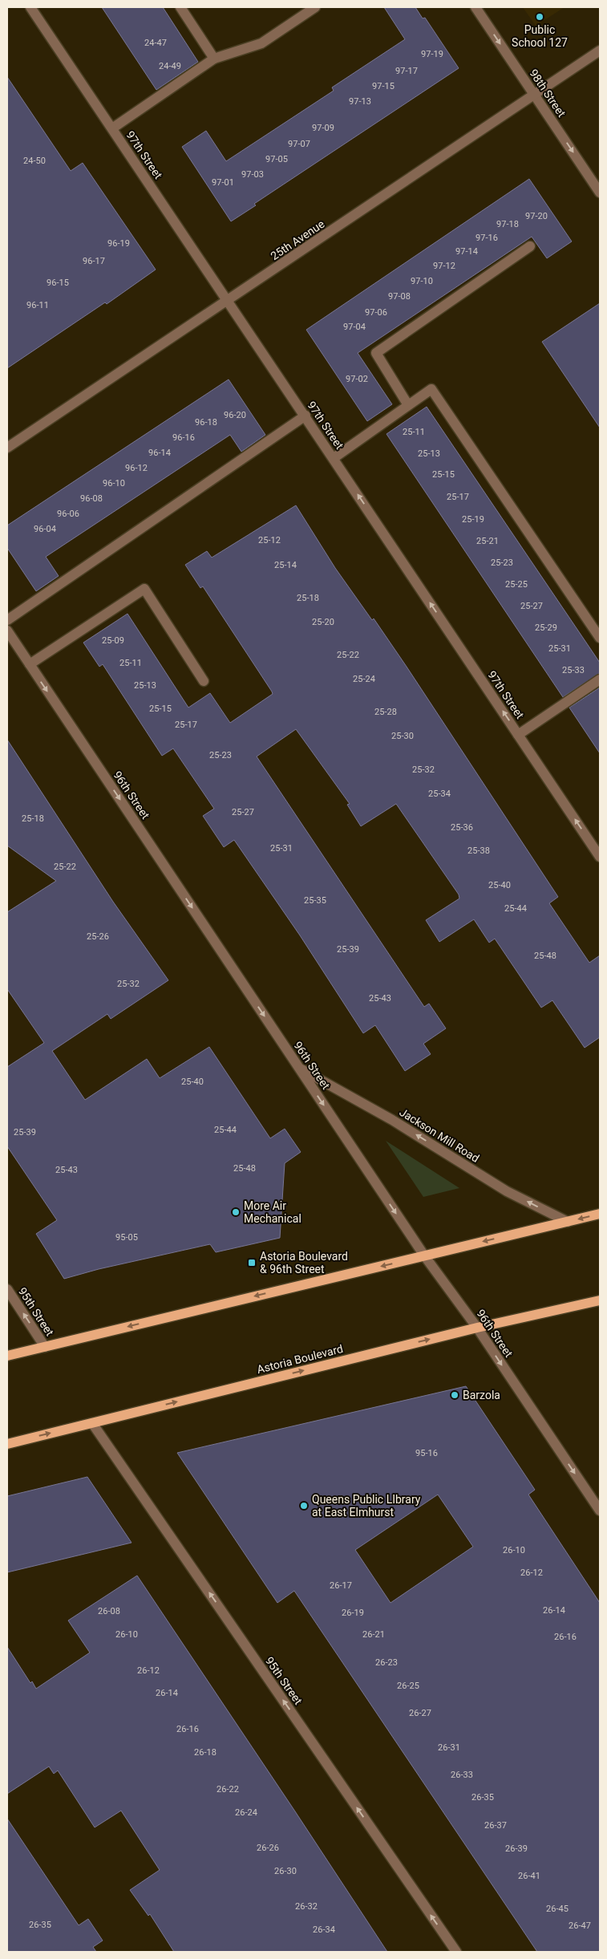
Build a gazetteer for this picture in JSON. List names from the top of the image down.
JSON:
{
  "streets": {
    "main road": ["Astoria Boulevard"],
    "street": [
      "98th Street",
      "97th Street",
      "25th Avenue",
      "96th Street",
      "Jackson Mill Road",
      "95th Street"
    ]
  },
  "crossings": [
    ["98th Street", "25th Avenue"],
    ["97th Street", "25th Avenue"],
    ["96th Street", "Jackson Mill Road"],
    ["96th Street", "Astoria Boulevard"],
    ["95th Street", "Astoria Boulevard"]
  ],
  "one_way": [
    "98th Street",
    "97th Street",
    "96th Street",
    "Jackson Mill Road",
    "95th Street"
  ],
  "places": {
    "other": [
      "Public School 127",
      "More Air Mechanical",
      "Barzola",
      "Queens Public LIbrary at East Elmhurst"
    ],
    "transit": ["Astoria Boulevard & 96th Street"]
  },
  "house_numbers": [
    "24-47",
    "97-19",
    "24-49",
    "97-17",
    "97-15",
    "97-13",
    "97-09",
    "97-07",
    "97-05",
    "24-50",
    "97-03",
    "97-01",
    "97-20",
    "97-18",
    "97-16",
    "96-19",
    "97-14",
    "96-17",
    "97-12",
    "97-10",
    "96-15",
    "97-08",
    "96-11",
    "97-06",
    "97-04",
    "97-02",
    "96-20",
    "96-18",
    "25-11",
    "96-16",
    "96-14",
    "25-13",
    "96-12",
    "25-15",
    "96-10",
    "25-17",
    "96-08",
    "96-06",
    "25-19",
    "96-04",
    "25-12",
    "25-21",
    "25-23",
    "25-14",
    "25-25",
    "25-18",
    "25-27",
    "25-20",
    "25-29",
    "25-09",
    "25-31",
    "25-22",
    "25-11",
    "25-33",
    "25-24",
    "25-13",
    "25-15",
    "25-28",
    "25-17",
    "25-30",
    "25-23",
    "25-32",
    "25-34",
    "25-27",
    "25-18",
    "25-36",
    "25-31",
    "25-38",
    "25-22",
    "25-40",
    "25-35",
    "25-44",
    "25-26",
    "25-39",
    "25-48",
    "25-32",
    "25-43",
    "25-40",
    "25-44",
    "25-39",
    "25-48",
    "25-43",
    "95-05",
    "95-16",
    "26-10",
    "26-12",
    "26-17",
    "26-14",
    "26-08",
    "26-19",
    "26-10",
    "26-21",
    "26-16",
    "26-23",
    "26-12",
    "26-25",
    "26-14",
    "26-27",
    "26-16",
    "26-31",
    "26-18",
    "26-33",
    "26-22",
    "26-35",
    "26-24",
    "26-37",
    "26-26",
    "26-39",
    "26-30",
    "26-41",
    "26-32",
    "26-45",
    "26-35",
    "26-47",
    "26-34"
  ]
}
